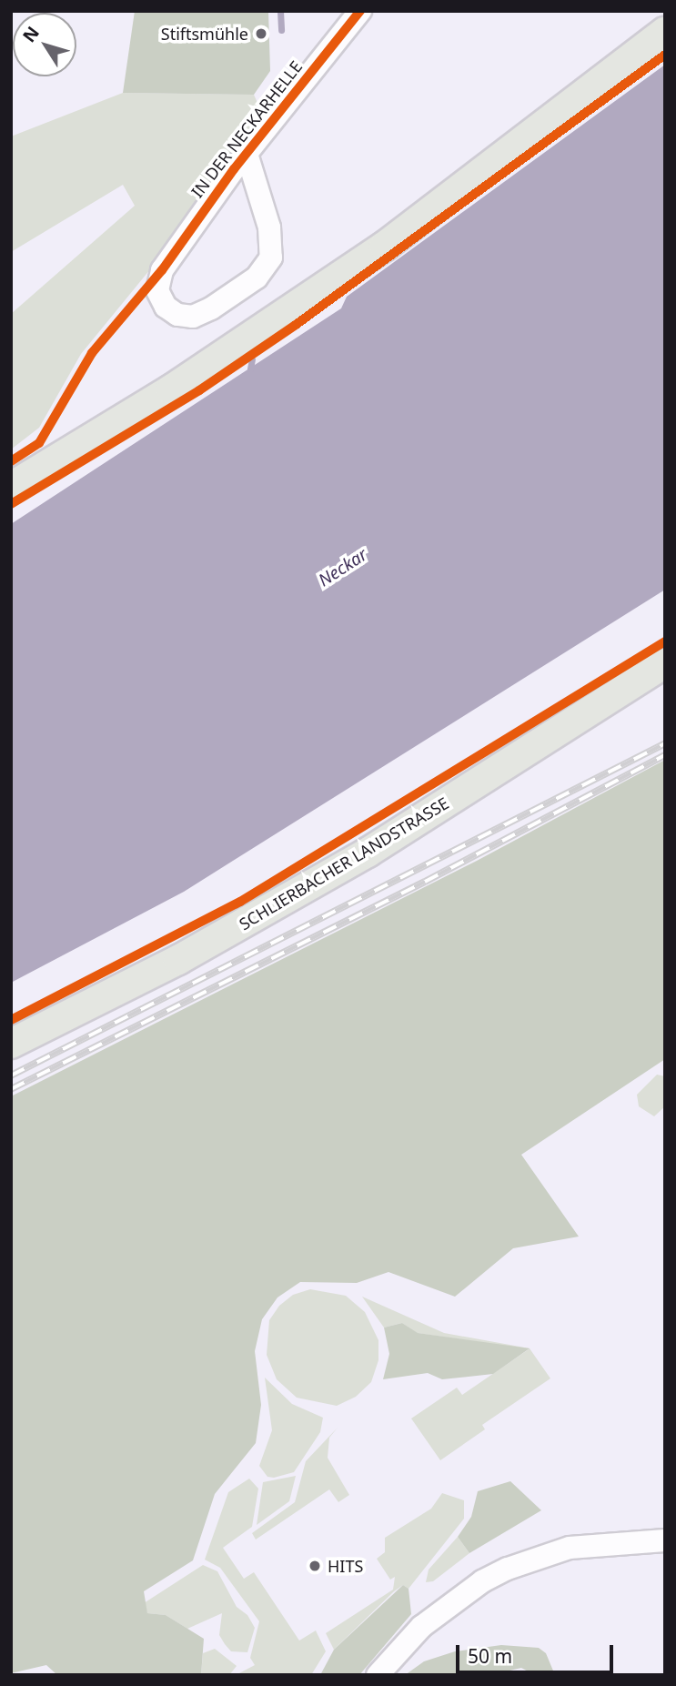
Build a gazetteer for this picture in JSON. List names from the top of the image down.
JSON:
{
  "streets": {
    "main road": ["SCHLIERBACHER LANDSTRASSE"],
    "street": ["IN DER NECKARHELLE"]
  },
  "water": ["Neckar"],
  "places": ["Stiftsmühle", "HITS"],
  "scale_bar": "50 m",
  "north": "top left"
}
